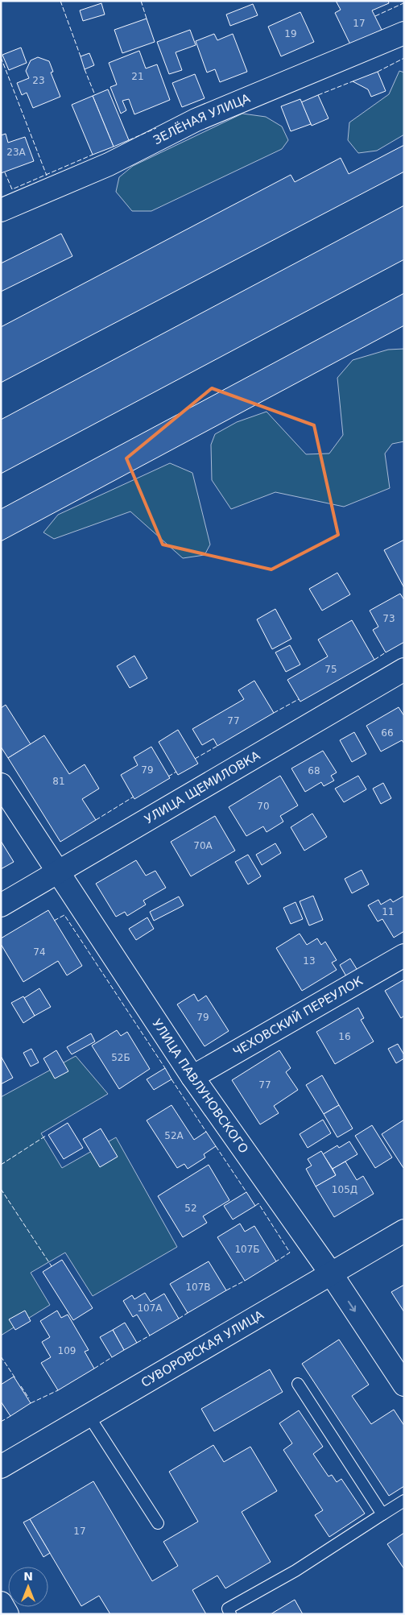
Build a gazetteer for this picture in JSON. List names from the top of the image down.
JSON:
{
  "streets": {
    "street": [
      "ЗЕЛЁНАЯ УЛИЦА",
      "УЛИЦА ЩЕМИЛОВКА",
      "ЧЕХОВСКИЙ ПЕРЕУЛОК",
      "УЛИЦА ПАВЛУНОВСКОГО",
      "СУВОРОВСКАЯ УЛИЦА"
    ]
  },
  "crossings": [
    ["УЛИЦА ЩЕМИЛОВКА", "УЛИЦА ПАВЛУНОВСКОГО"],
    ["ЧЕХОВСКИЙ ПЕРЕУЛОК", "УЛИЦА ПАВЛУНОВСКОГО"],
    ["УЛИЦА ПАВЛУНОВСКОГО", "СУВОРОВСКАЯ УЛИЦА"]
  ],
  "house_numbers": [
    "17",
    "19",
    "21",
    "23",
    "23А",
    "73",
    "75",
    "77",
    "66",
    "79",
    "68",
    "81",
    "70",
    "70А",
    "11",
    "74",
    "13",
    "79",
    "16",
    "52Б",
    "77",
    "52А",
    "105Д",
    "52",
    "107Б",
    "107В",
    "107А",
    "109",
    "17"
  ],
  "north": "top"
}
